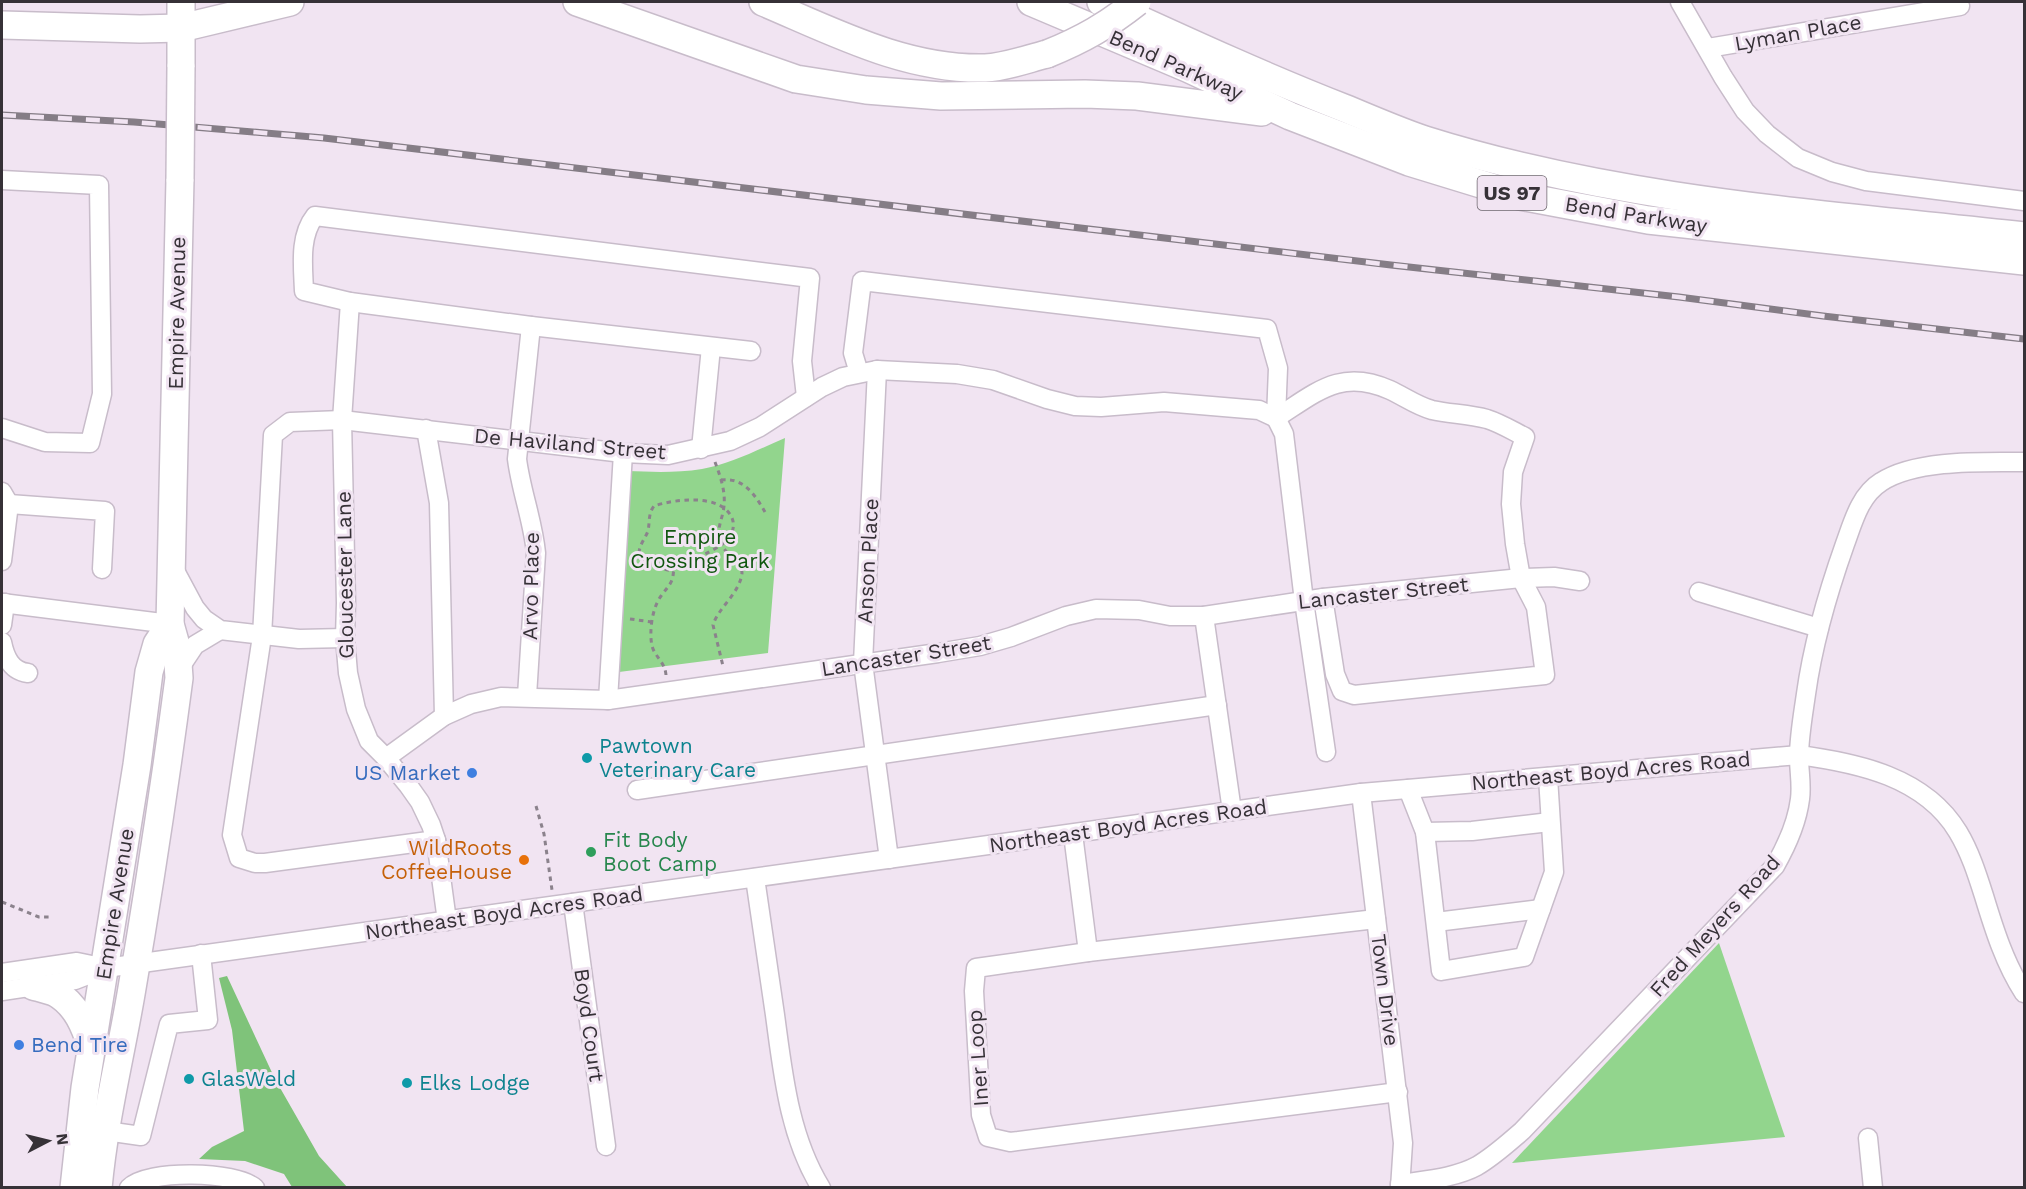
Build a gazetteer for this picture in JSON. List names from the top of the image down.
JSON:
{
  "streets": {
    "highway": ["Bend Parkway", "US 97", "Empire Avenue"],
    "street": [
      "Lyman Place",
      "De Haviland Street",
      "Anson Place",
      "Gloucester Lane",
      "Arvo Place",
      "Lancaster Street",
      "Northeast Boyd Acres Road",
      "Fred Meyers Road",
      "Town Drive",
      "Boyd Court",
      "Iner Loop"
    ]
  },
  "crossings": [
    ["Empire Avenue", "Northeast Boyd Acres Road"],
    ["De Haviland Street", "Anson Place"],
    ["De Haviland Street", "Gloucester Lane"],
    ["De Haviland Street", "Arvo Place"],
    ["Anson Place", "Lancaster Street"],
    ["Anson Place", "Northeast Boyd Acres Road"],
    ["Gloucester Lane", "Lancaster Street"],
    ["Gloucester Lane", "Northeast Boyd Acres Road"],
    ["Arvo Place", "Lancaster Street"],
    ["Northeast Boyd Acres Road", "Fred Meyers Road"],
    ["Northeast Boyd Acres Road", "Town Drive"],
    ["Northeast Boyd Acres Road", "Boyd Court"],
    ["Fred Meyers Road", "Town Drive"],
    ["Town Drive", "Iner Loop"]
  ],
  "parks": ["Empire Crossing Park"],
  "places": [
    "Pawtown Veterinary Care",
    "US Market",
    "Fit Body Boot Camp",
    "WildRoots CoffeeHouse",
    "Bend Tire",
    "GlasWeld",
    "Elks Lodge"
  ],
  "north": "right"
}
